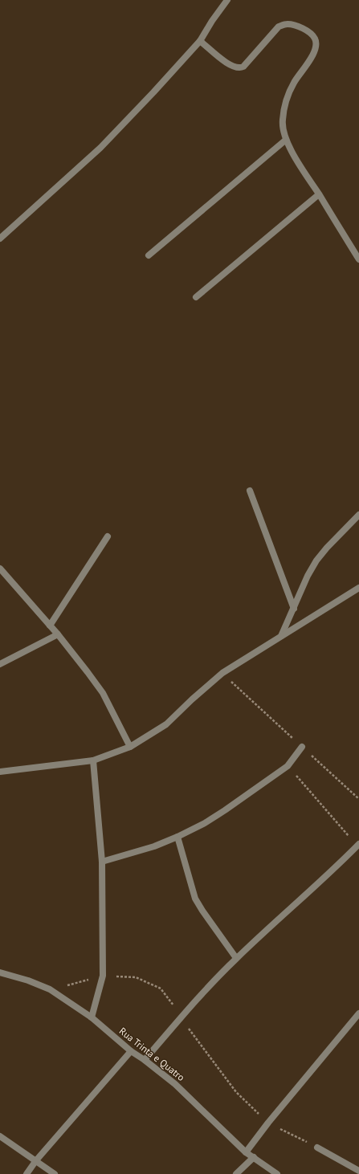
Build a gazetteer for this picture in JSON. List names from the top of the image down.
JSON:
{
  "streets": {
    "street": ["Rua Trinta e Quatro"]
  }
}
